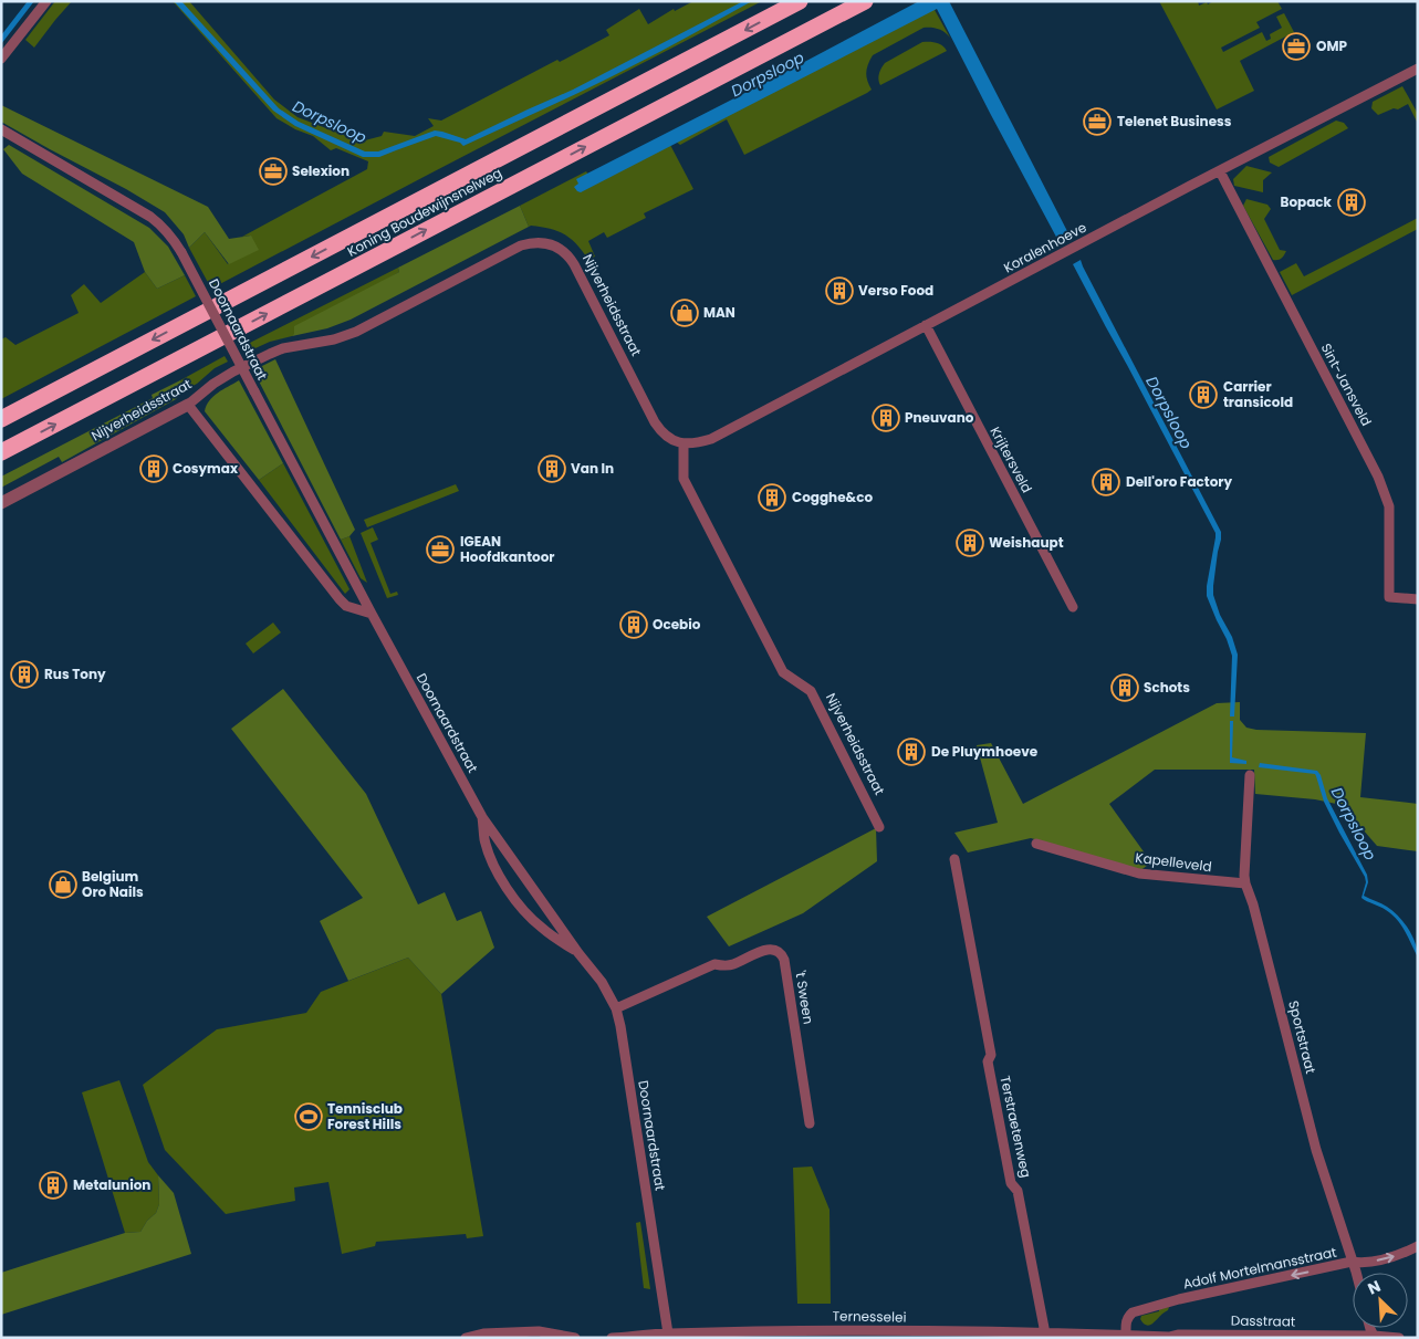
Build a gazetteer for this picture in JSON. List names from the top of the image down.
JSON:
{
  "streets": {
    "highway": ["Koning Boudewijnsnelweg"],
    "street": [
      "Koralenhoeve",
      "Nijverheidsstraat",
      "Doornaardstraat",
      "Sint-Jansveld",
      "Krijtersveld",
      "Kapelleveld",
      "'t Sween",
      "Sportstraat",
      "Terstraetenweg",
      "Adolf Mortelmansstraat",
      "Ternesselei",
      "Dasstraat"
    ]
  },
  "crossings": [
    ["Koralenhoeve", "Nijverheidsstraat"],
    ["Koralenhoeve", "Sint-Jansveld"],
    ["Koralenhoeve", "Krijtersveld"],
    ["Doornaardstraat", "'t Sween"],
    ["Doornaardstraat", "Ternesselei"],
    ["Kapelleveld", "Sportstraat"],
    ["Sportstraat", "Adolf Mortelmansstraat"],
    ["Terstraetenweg", "Ternesselei"],
    ["Adolf Mortelmansstraat", "Ternesselei"],
    ["Adolf Mortelmansstraat", "Dasstraat"],
    ["Ternesselei", "Dasstraat"]
  ],
  "water": ["Dorpsloop"],
  "places": {
    "office": [
      "OMP",
      "Telenet Business",
      "Selexion",
      "IGEAN Hoofdkantoor"
    ],
    "building": [
      "Bopack",
      "Verso Food",
      "Carrier transicold",
      "Pneuvano",
      "Cosymax",
      "Van In",
      "Dell'oro Factory",
      "Cogghe&co",
      "Weishaupt",
      "Ocebio",
      "Rus Tony",
      "Schots",
      "De Pluymhoeve",
      "Metalunion"
    ],
    "shop": ["MAN", "Belgium Oro Nails"],
    "sports": ["Tennisclub Forest Hills"]
  },
  "north": "top left"
}
